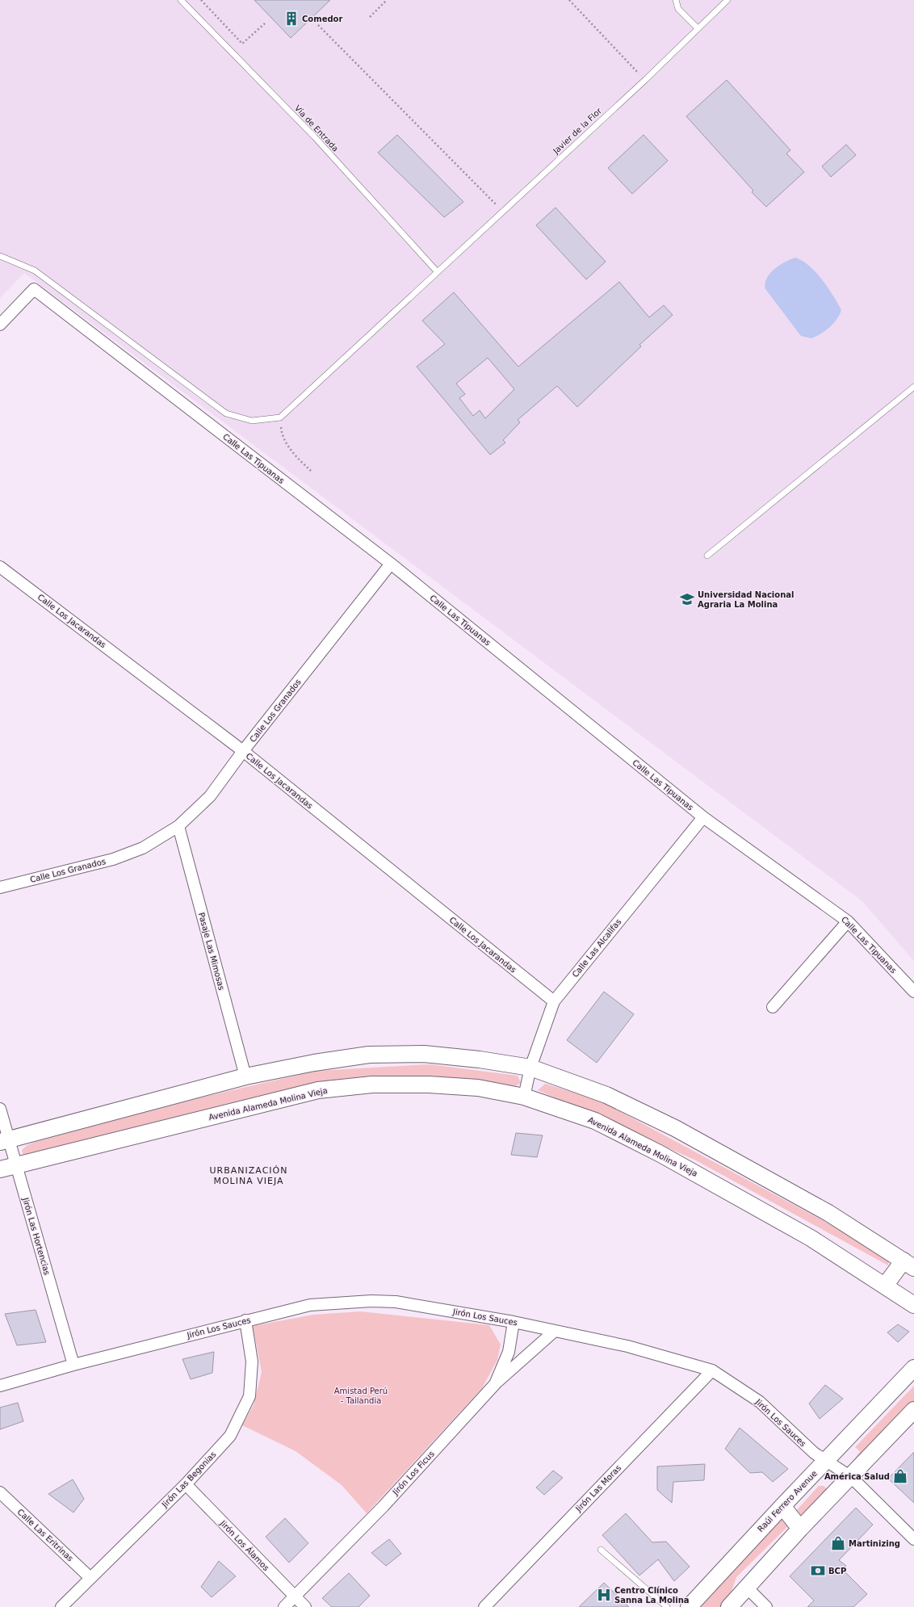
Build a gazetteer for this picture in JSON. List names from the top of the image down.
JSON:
{
  "streets": {
    "street": [
      "Calle Las Tipuanas",
      "Calle Los Jacarandas",
      "Calle Los Granados",
      "Calle Las Alcalifas",
      "Pasaje Las Mimosas",
      "Avenida Alameda Molina Vieja",
      "Jirón Las Hortencias",
      "Jirón Los Sauces",
      "Jirón Los Ficus",
      "Jirón Las Begonias",
      "Jirón Las Moras",
      "Raúl Ferrero Avenue",
      "Calle Las Eritrinas",
      "Jirón Los Álamos"
    ],
    "lane": ["Vía de Entrada", "Javier de la Flor"]
  },
  "crossings": [
    ["Vía de Entrada", "Javier de la Flor"],
    ["Calle Las Tipuanas", "Calle Los Granados"],
    ["Calle Las Tipuanas", "Calle Las Alcalifas"],
    ["Calle Los Jacarandas", "Calle Los Granados"],
    ["Calle Los Jacarandas", "Calle Las Alcalifas"],
    ["Calle Los Granados", "Pasaje Las Mimosas"],
    ["Calle Las Alcalifas", "Avenida Alameda Molina Vieja"],
    ["Avenida Alameda Molina Vieja", "Jirón Las Hortencias"],
    ["Jirón Las Hortencias", "Jirón Los Sauces"],
    ["Jirón Los Sauces", "Jirón Los Ficus"],
    ["Jirón Los Sauces", "Jirón Las Begonias"],
    ["Jirón Los Sauces", "Jirón Las Moras"],
    ["Jirón Los Sauces", "Raúl Ferrero Avenue"],
    ["Jirón Los Ficus", "Jirón Los Álamos"],
    ["Jirón Las Begonias", "Calle Las Eritrinas"],
    ["Jirón Las Begonias", "Jirón Los Álamos"]
  ],
  "districts": ["URBANIZACIÓN MOLINA VIEJA"],
  "parks": ["Amistad Perú - Tailandia"],
  "places": {
    "building": ["Comedor"],
    "school or university": ["Universidad Nacional Agraria La Molina"],
    "shop": ["América Salud", "Martinizing"],
    "bank": ["BCP"],
    "hospital": ["Centro Clínico Sanna La Molina"]
  }
}
